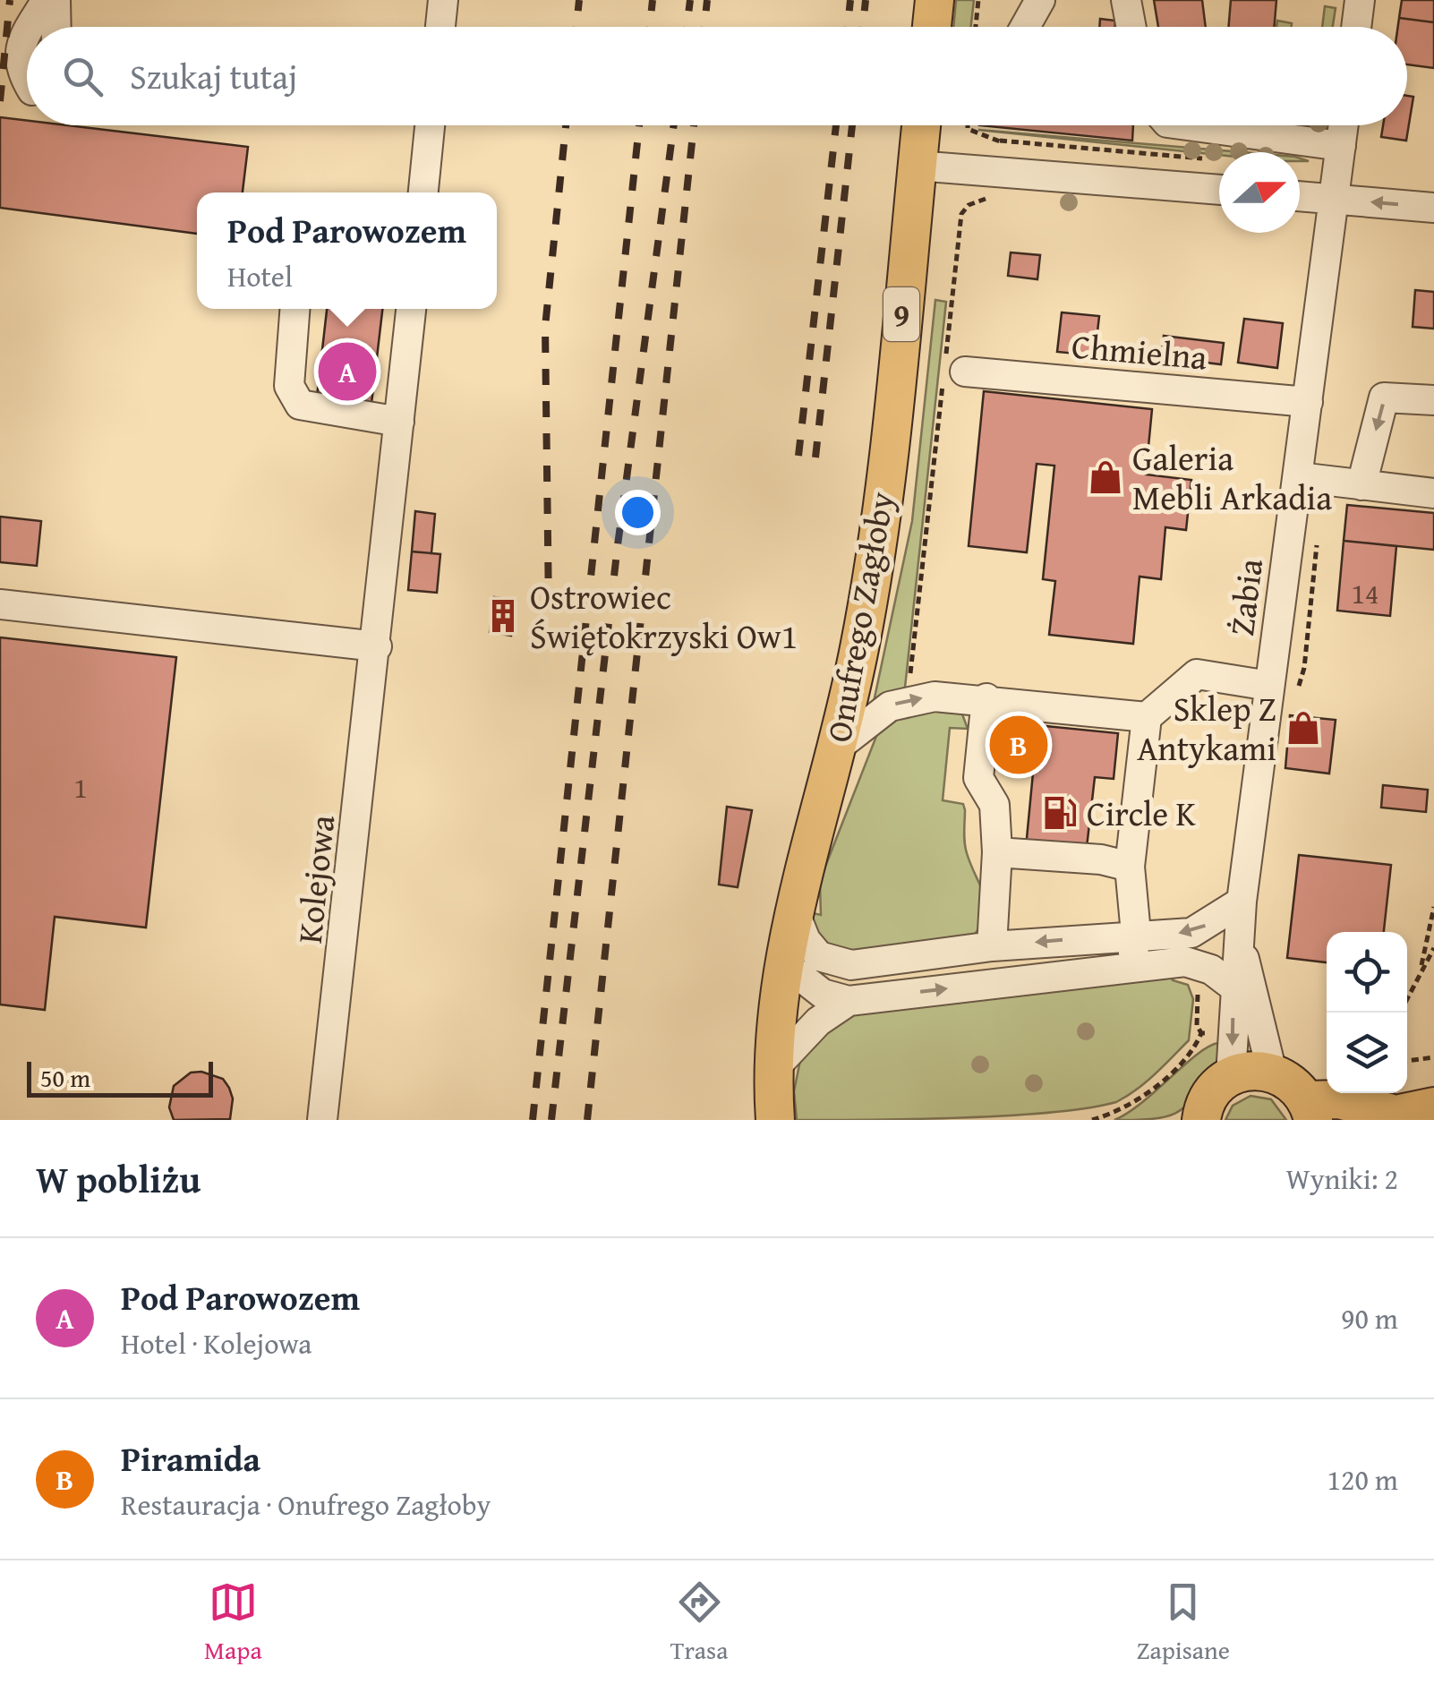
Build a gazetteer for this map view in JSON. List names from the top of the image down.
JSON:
{
  "streets": {
    "main road": ["9", "Onufrego Zagłoby"],
    "street": ["Chmielna", "Żabia", "Kolejowa"]
  },
  "crossings": [
    ["Chmielna", "Żabia"]
  ],
  "places": {
    "shop": ["Galeria Mebli Arkadia", "Sklep Z Antykami"],
    "building": ["Ostrowiec Świętokrzyski Ow1"],
    "fuel station": ["Circle K"]
  },
  "house_numbers": ["14", "1"],
  "scale_bar": "50 m",
  "north": "right",
  "page": {
    "search": "Szukaj tutaj",
    "popup": ["Pod Parowozem", "Hotel"],
    "pins": ["A", "B"],
    "scale": "50 m",
    "heading": ["W pobliżu", "Wyniki: 2"],
    "list": [
      {
        "mark": "A",
        "name": "Pod Parowozem",
        "note": "Hotel · Kolejowa",
        "value": "90 m"
      },
      {
        "mark": "B",
        "name": "Piramida",
        "note": "Restauracja · Onufrego Zagłoby",
        "value": "120 m"
      }
    ],
    "nav": ["Mapa", "Trasa", "Zapisane"]
  }
}
